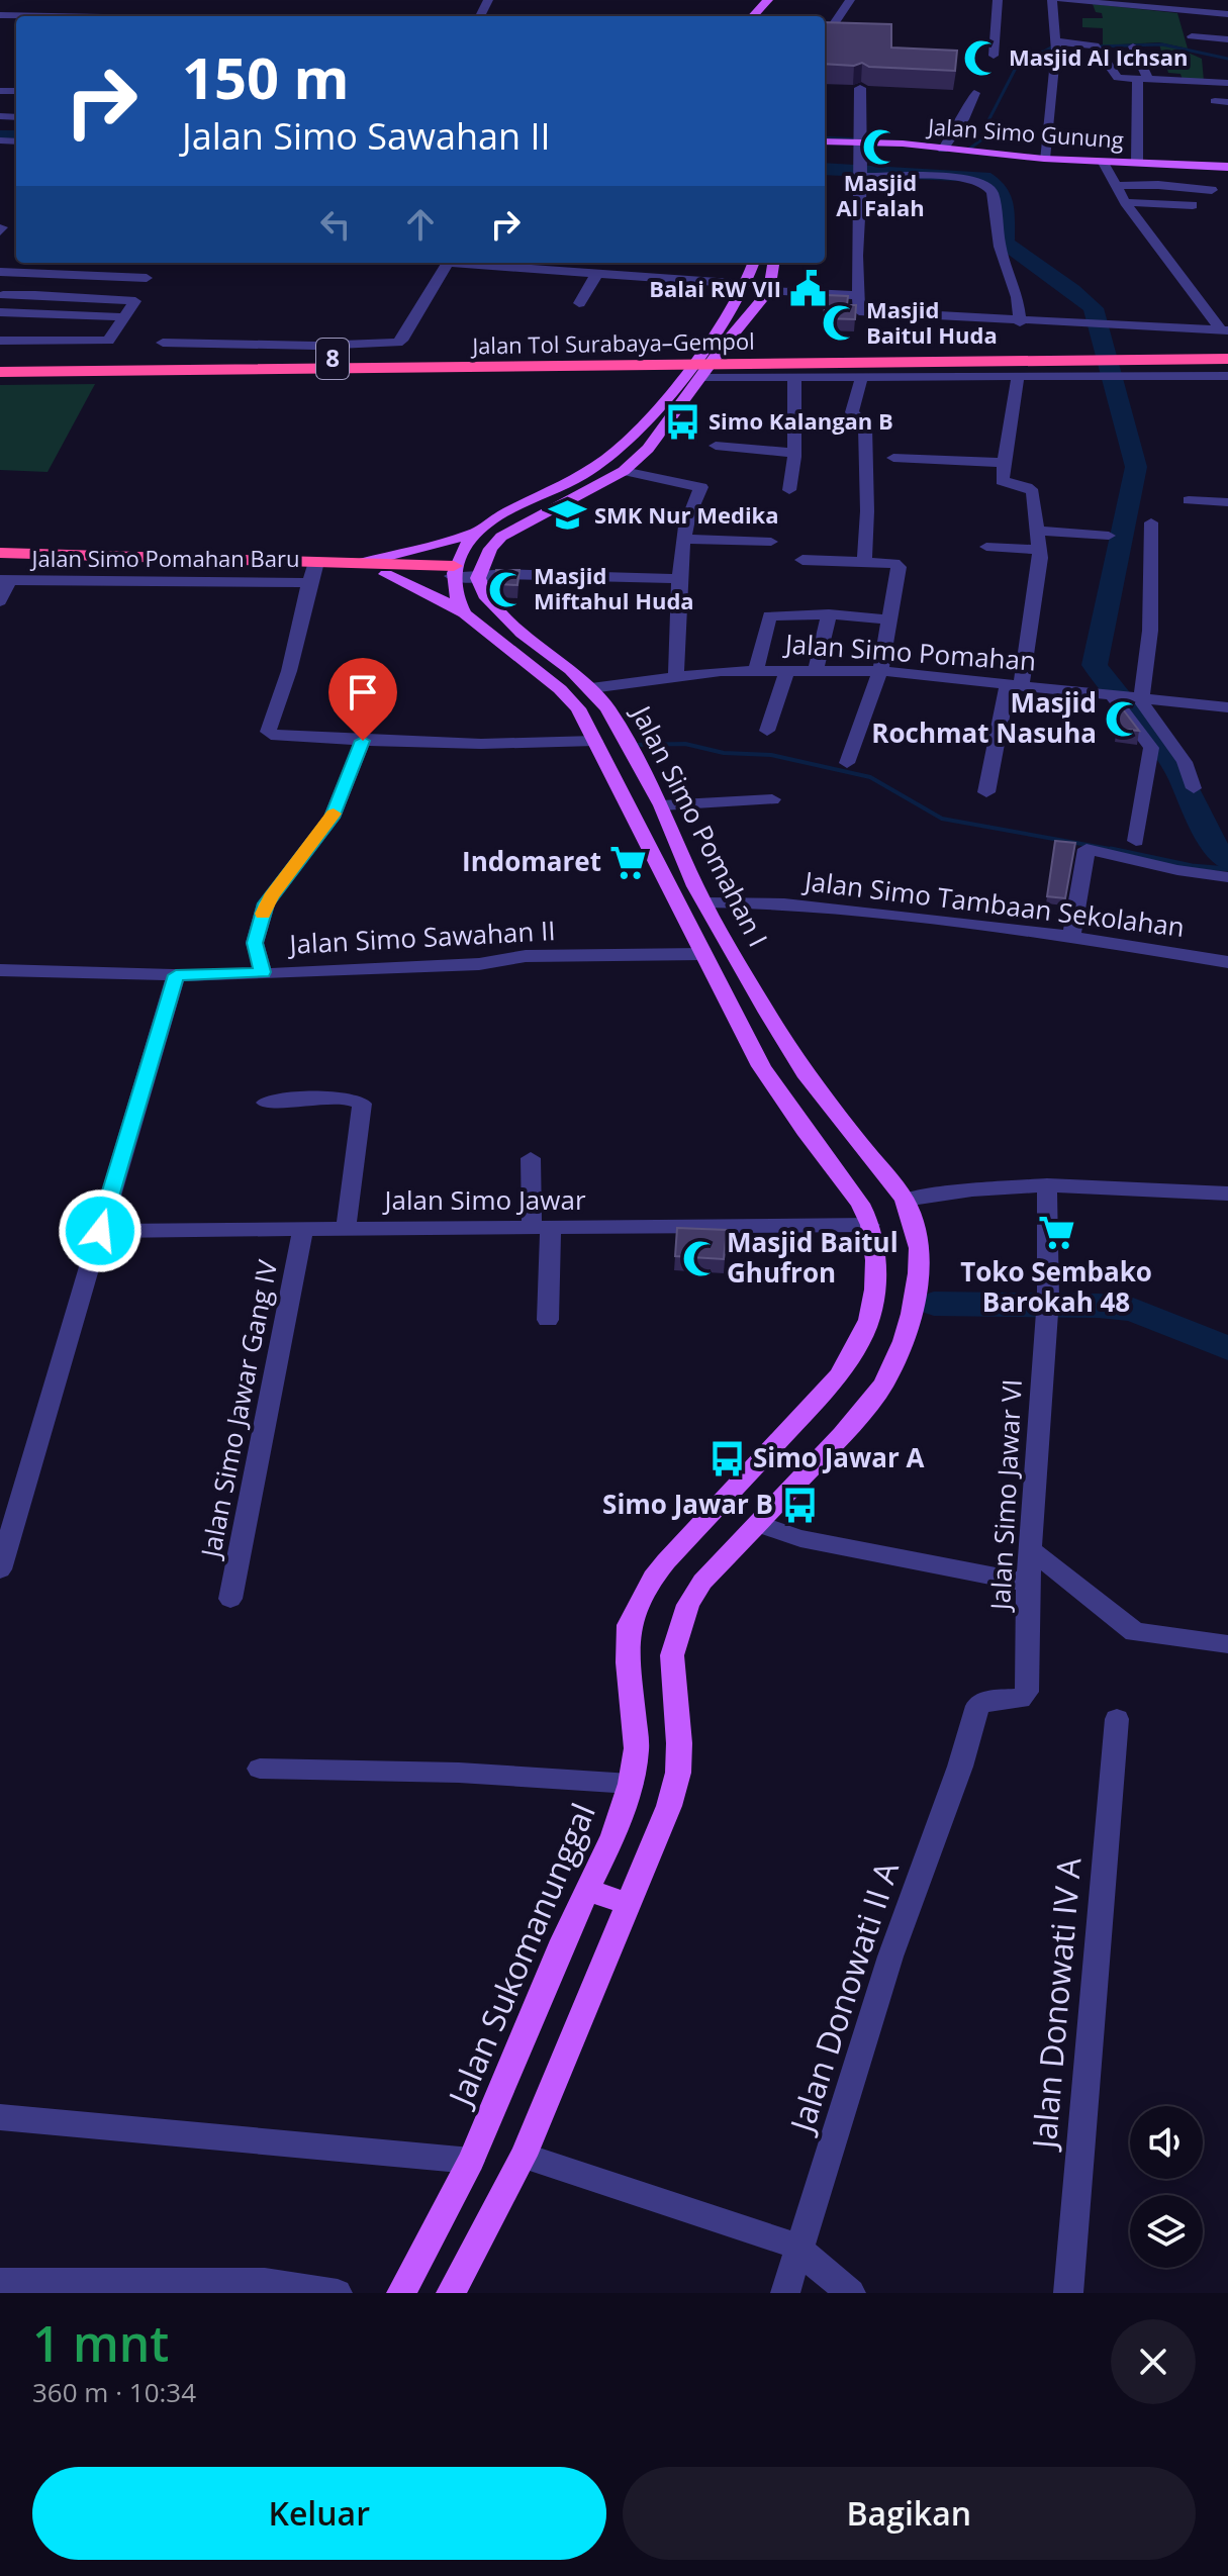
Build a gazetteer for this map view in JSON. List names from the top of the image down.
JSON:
{
  "streets": {
    "highway": ["Jalan Tol Surabaya–Gempol", "8"],
    "main road": ["Jalan Simo Gunung", "Jalan Simo Pomahan I", "Jalan Sukomanunggal"],
    "street": [
      "Jalan Simo Pomahan Baru",
      "Jalan Simo Pomahan",
      "Jalan Simo Tambaan Sekolahan",
      "Jalan Simo Sawahan II",
      "Jalan Simo Jawar",
      "Jalan Simo Jawar Gang IV",
      "Jalan Simo Jawar VI",
      "Jalan Donowati II A",
      "Jalan Donowati IV A"
    ]
  },
  "crossings": [
    ["Jalan Simo Pomahan", "Jalan Simo Pomahan I"],
    ["Jalan Simo Pomahan I", "Jalan Simo Tambaan Sekolahan"],
    ["Jalan Simo Jawar", "Jalan Simo Jawar Gang IV"],
    ["Jalan Simo Jawar", "Jalan Sukomanunggal"],
    ["Jalan Simo Jawar VI", "Jalan Donowati II A"]
  ],
  "places": {
    "mosque": [
      "Masjid Al Ichsan",
      "Masjid Al Falah",
      "Masjid Baitul Huda",
      "Masjid Miftahul Huda",
      "Masjid Rochmat Nasuha",
      "Masjid Baitul Ghufron"
    ],
    "public building": ["Balai RW VII"],
    "bus stop": ["Simo Kalangan B", "Simo Jawar A", "Simo Jawar B"],
    "school or university": ["SMK Nur Medika"],
    "supermarket": ["Indomaret", "Toko Sembako Barokah 48"]
  },
  "page": {
    "turn": ["150 m", "Jalan Simo Sawahan II"],
    "heading": ["1 mnt", "360 m · 10:34"],
    "buttons": ["Keluar", "Bagikan"]
  }
}
